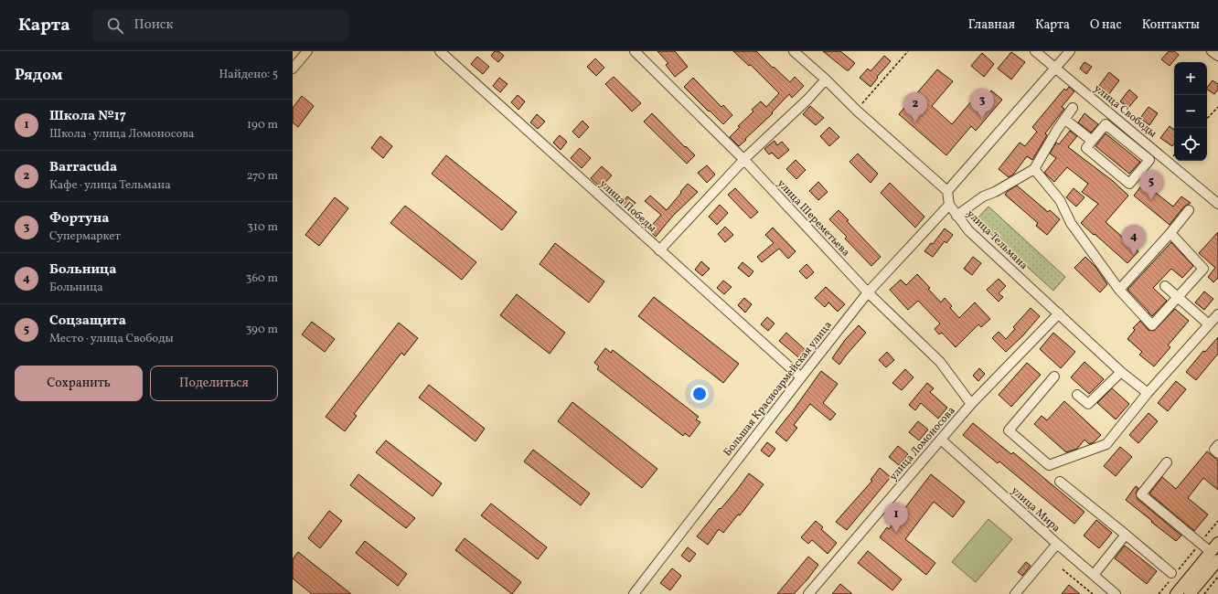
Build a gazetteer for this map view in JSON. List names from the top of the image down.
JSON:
{
  "streets": {
    "street": [
      "улица Свободы",
      "улица Победы",
      "улица Шереметьева",
      "улица Тельмана",
      "Большая Красноармейская улица",
      "улица Ломоносова",
      "улица Мира"
    ]
  },
  "crossings": [
    ["улица Победы", "Большая Красноармейская улица"],
    ["улица Шереметьева", "Большая Красноармейская улица"],
    ["улица Шереметьева", "улица Ломоносова"],
    ["улица Тельмана", "Большая Красноармейская улица"],
    ["улица Тельмана", "улица Ломоносова"],
    ["улица Ломоносова", "улица Мира"]
  ],
  "page": {
    "header": "Карта",
    "search": "Поиск",
    "nav": [
      "Главная",
      "Карта",
      "О нас",
      "Контакты"
    ],
    "heading": ["Рядом", "Найдено: 5"],
    "map_buttons": ["+", "−"],
    "pins": [
      "3",
      "2",
      "5",
      "4",
      "1"
    ],
    "list": [
      {
        "mark": "1",
        "name": "Школа №17",
        "note": "Школа · улица Ломоносова",
        "value": "190 m"
      },
      {
        "mark": "2",
        "name": "Barracuda",
        "note": "Кафе · улица Тельмана",
        "value": "270 m"
      },
      {
        "mark": "3",
        "name": "Фортуна",
        "note": "Супермаркет",
        "value": "310 m"
      },
      {
        "mark": "4",
        "name": "Больница",
        "note": "Больница",
        "value": "360 m"
      },
      {
        "mark": "5",
        "name": "Соцзащита",
        "note": "Место · улица Свободы",
        "value": "390 m"
      }
    ],
    "buttons": ["Сохранить", "Поделиться"]
  }
}
